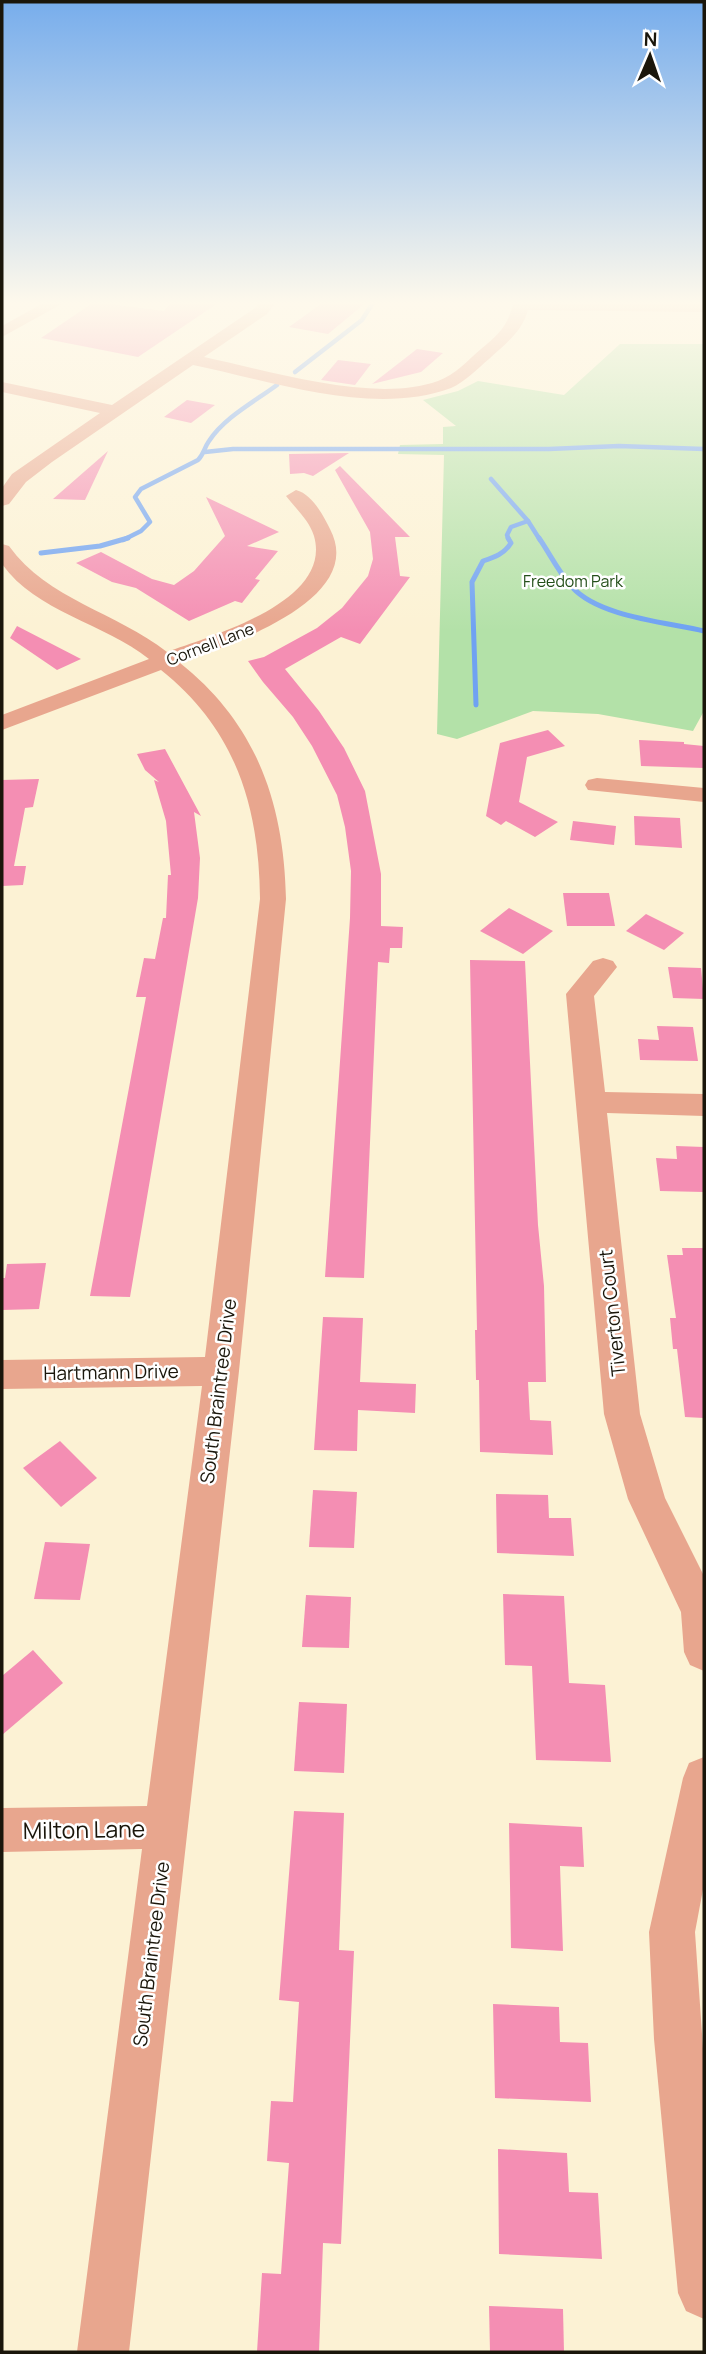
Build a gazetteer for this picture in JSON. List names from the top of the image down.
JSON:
{
  "streets": {
    "street": [
      "Cornell Lane",
      "Tiverton Court",
      "Hartmann Drive",
      "South Braintree Drive",
      "Milton Lane"
    ]
  },
  "crossings": [
    ["Cornell Lane", "South Braintree Drive"],
    ["Hartmann Drive", "South Braintree Drive"],
    ["South Braintree Drive", "Milton Lane"]
  ],
  "parks": ["Freedom Park"],
  "north": "top"
}
